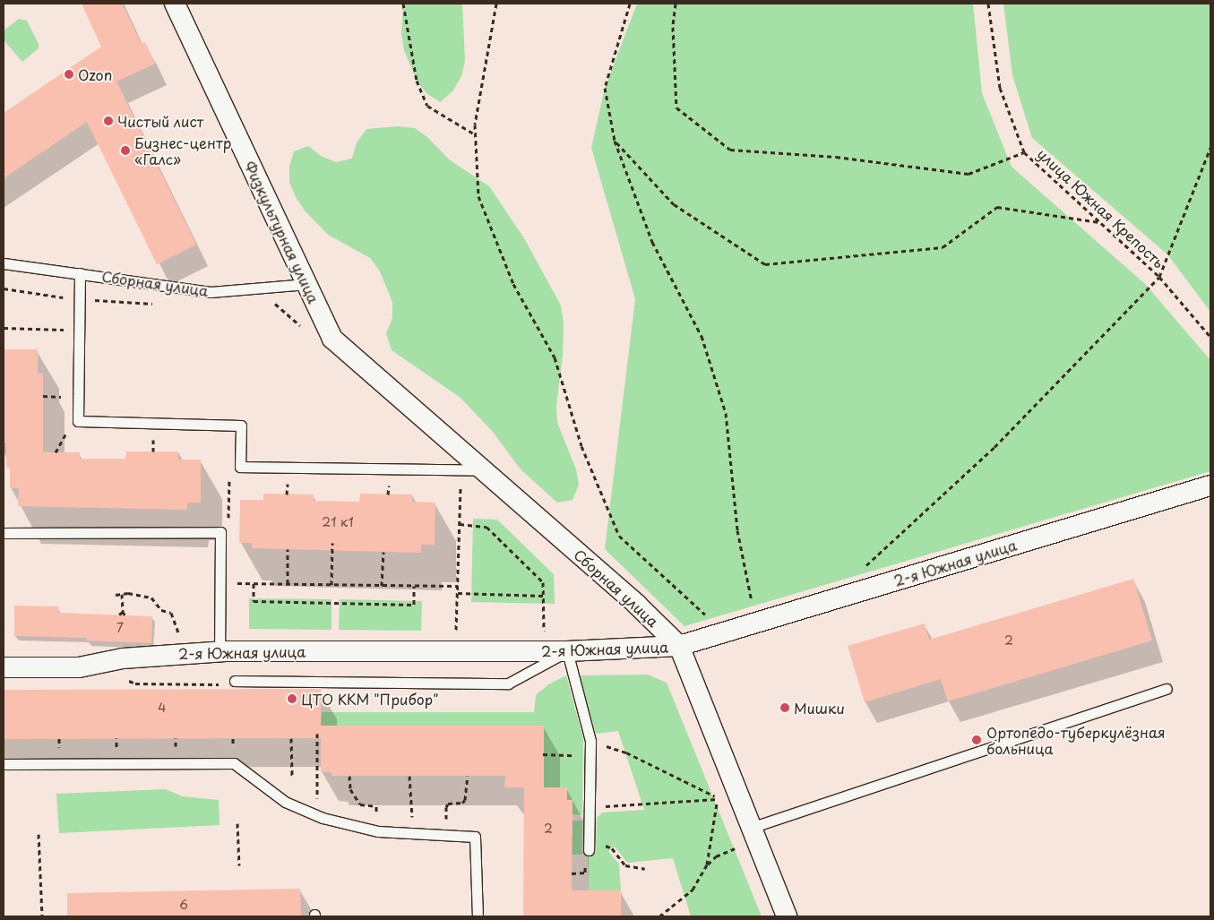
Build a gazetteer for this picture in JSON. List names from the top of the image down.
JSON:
{
  "streets": {
    "street": ["Физкультурная улица", "Сборная улица", "2-я Южная улица"],
    "path": ["улица Южная Крепость"]
  },
  "crossings": [
    ["Физкультурная улица", "Сборная улица"],
    ["Сборная улица", "2-я Южная улица"]
  ],
  "places": [
    "Ozon",
    "Чистый лист",
    "Бизнес-центр «Галс»",
    "ЦТО ККМ \"Прибор\"",
    "Мишки",
    "Ортопедо-туберкулёзная больница"
  ],
  "house_numbers": [
    "21 к1",
    "7",
    "2",
    "4",
    "2",
    "6"
  ]
}
